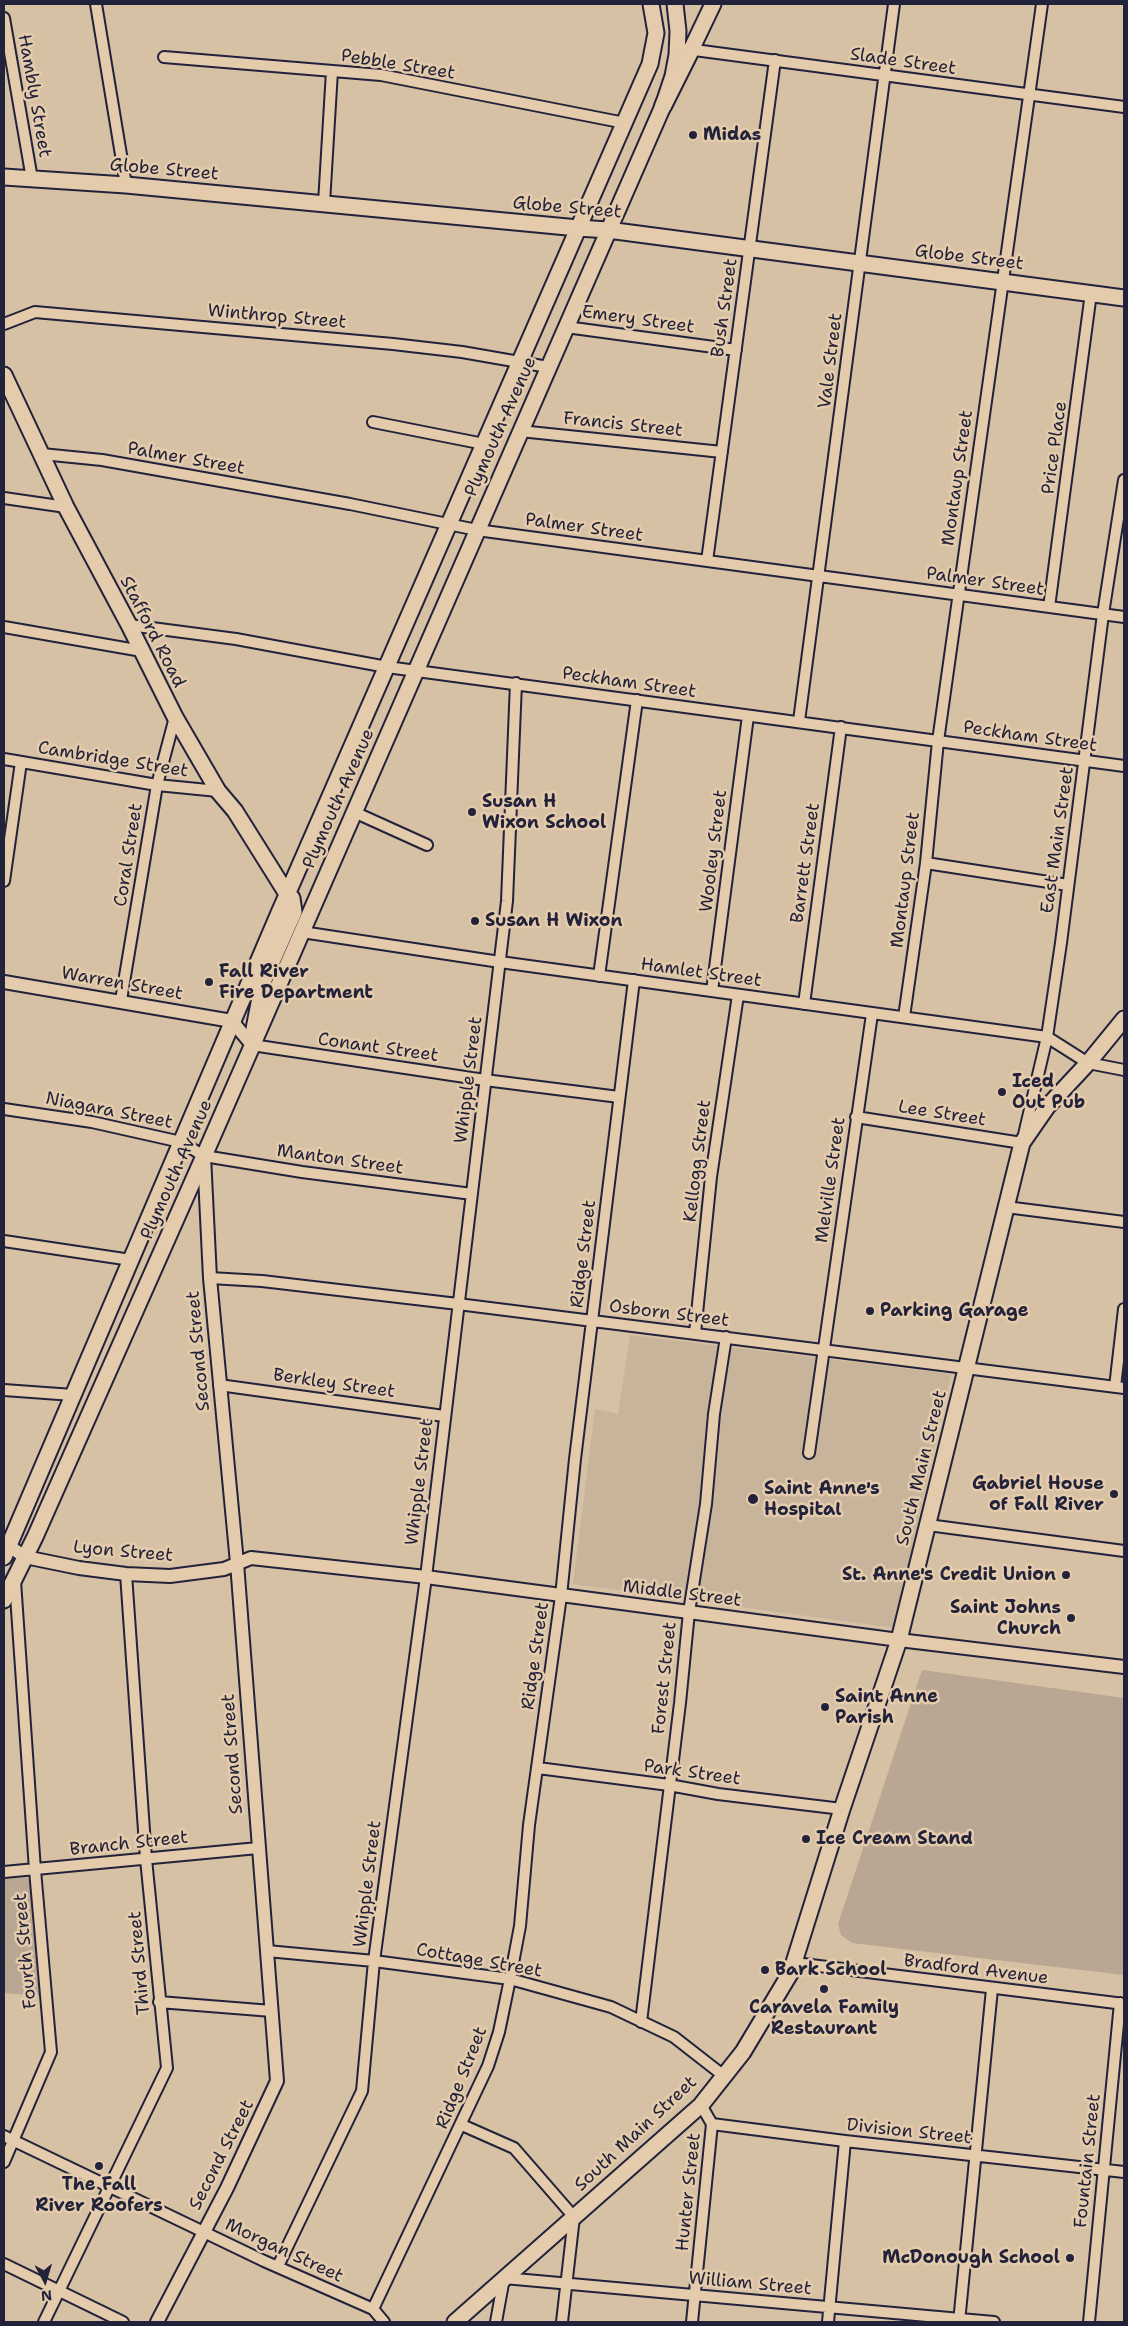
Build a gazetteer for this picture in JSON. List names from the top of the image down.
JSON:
{
  "streets": {
    "main road": [
      "Globe Street",
      "Plymouth Avenue",
      "Stafford Road",
      "South Main Street"
    ],
    "street": [
      "Slade Street",
      "Pebble Street",
      "Hambly Street",
      "Bush Street",
      "Winthrop Street",
      "Emery Street",
      "Vale Street",
      "Francis Street",
      "Price Place",
      "Palmer Street",
      "Montaup Street",
      "Peckham Street",
      "Cambridge Street",
      "East Main Street",
      "Wooley Street",
      "Coral Street",
      "Barrett Street",
      "Hamlet Street",
      "Warren Street",
      "Conant Street",
      "Whipple Street",
      "Niagara Street",
      "Lee Street",
      "Manton Street",
      "Kellogg Street",
      "Melville Street",
      "Ridge Street",
      "Osborn Street",
      "Second Street",
      "Berkley Street",
      "Lyon Street",
      "Middle Street",
      "Forest Street",
      "Park Street",
      "Branch Street",
      "Fourth Street",
      "Cottage Street",
      "Third Street",
      "Bradford Avenue",
      "Division Street",
      "Fountain Street",
      "Hunter Street",
      "Morgan Street",
      "William Street"
    ]
  },
  "crossings": [
    ["Slade Street", "Bush Street"],
    ["Slade Street", "Vale Street"],
    ["Slade Street", "Montaup Street"],
    ["Pebble Street", "Plymouth Avenue"],
    ["Hambly Street", "Globe Street"],
    ["Globe Street", "Bush Street"],
    ["Globe Street", "Vale Street"],
    ["Globe Street", "Plymouth Avenue"],
    ["Globe Street", "Price Place"],
    ["Globe Street", "Montaup Street"],
    ["Bush Street", "Emery Street"],
    ["Bush Street", "Francis Street"],
    ["Bush Street", "Palmer Street"],
    ["Winthrop Street", "Plymouth Avenue"],
    ["Emery Street", "Plymouth Avenue"],
    ["Vale Street", "Palmer Street"],
    ["Vale Street", "Peckham Street"],
    ["Francis Street", "Plymouth Avenue"],
    ["Plymouth Avenue", "Palmer Street"],
    ["Plymouth Avenue", "Stafford Road"],
    ["Plymouth Avenue", "Peckham Street"],
    ["Plymouth Avenue", "Hamlet Street"],
    ["Plymouth Avenue", "Warren Street"],
    ["Plymouth Avenue", "Conant Street"],
    ["Plymouth Avenue", "Niagara Street"],
    ["Plymouth Avenue", "Manton Street"],
    ["Plymouth Avenue", "Second Street"],
    ["Plymouth Avenue", "Lyon Street"],
    ["Plymouth Avenue", "Fourth Street"],
    ["Price Place", "Palmer Street"],
    ["Palmer Street", "Montaup Street"],
    ["Palmer Street", "Stafford Road"],
    ["Palmer Street", "East Main Street"],
    ["Montaup Street", "Peckham Street"],
    ["Montaup Street", "Hamlet Street"],
    ["Stafford Road", "Peckham Street"],
    ["Stafford Road", "Cambridge Street"],
    ["Stafford Road", "Coral Street"],
    ["Stafford Road", "Conant Street"],
    ["Peckham Street", "East Main Street"],
    ["Peckham Street", "Wooley Street"],
    ["Peckham Street", "Barrett Street"],
    ["Peckham Street", "Whipple Street"],
    ["Cambridge Street", "Coral Street"],
    ["East Main Street", "Hamlet Street"],
    ["East Main Street", "Lee Street"],
    ["East Main Street", "South Main Street"],
    ["Wooley Street", "Hamlet Street"],
    ["Coral Street", "Warren Street"],
    ["Barrett Street", "Hamlet Street"],
    ["Hamlet Street", "Whipple Street"],
    ["Hamlet Street", "Kellogg Street"],
    ["Hamlet Street", "Melville Street"],
    ["Hamlet Street", "Ridge Street"],
    ["Hamlet Street", "South Main Street"],
    ["Conant Street", "Whipple Street"],
    ["Conant Street", "Ridge Street"],
    ["Whipple Street", "Manton Street"],
    ["Whipple Street", "Osborn Street"],
    ["Whipple Street", "Berkley Street"],
    ["Whipple Street", "Middle Street"],
    ["Whipple Street", "Cottage Street"],
    ["Whipple Street", "Morgan Street"],
    ["Niagara Street", "Manton Street"],
    ["Niagara Street", "Second Street"],
    ["Lee Street", "Melville Street"],
    ["Lee Street", "South Main Street"],
    ["Manton Street", "Second Street"],
    ["Kellogg Street", "Osborn Street"],
    ["Melville Street", "Osborn Street"],
    ["Ridge Street", "Osborn Street"],
    ["Ridge Street", "Middle Street"],
    ["Ridge Street", "Park Street"],
    ["Ridge Street", "Cottage Street"],
    ["Ridge Street", "Morgan Street"],
    ["Osborn Street", "Second Street"],
    ["Osborn Street", "South Main Street"],
    ["Osborn Street", "Forest Street"],
    ["Second Street", "Berkley Street"],
    ["Second Street", "Lyon Street"],
    ["Second Street", "Middle Street"],
    ["Second Street", "Branch Street"],
    ["Second Street", "Cottage Street"],
    ["Second Street", "Morgan Street"],
    ["South Main Street", "Middle Street"],
    ["South Main Street", "Park Street"],
    ["South Main Street", "Cottage Street"],
    ["South Main Street", "Bradford Avenue"],
    ["South Main Street", "William Street"],
    ["Lyon Street", "Middle Street"],
    ["Lyon Street", "Third Street"],
    ["Middle Street", "Forest Street"],
    ["Forest Street", "Park Street"],
    ["Forest Street", "Cottage Street"],
    ["Branch Street", "Fourth Street"],
    ["Branch Street", "Third Street"],
    ["Fourth Street", "Morgan Street"],
    ["Third Street", "Morgan Street"],
    ["Bradford Avenue", "Fountain Street"],
    ["Division Street", "Fountain Street"],
    ["Division Street", "Hunter Street"],
    ["Hunter Street", "William Street"]
  ],
  "places": [
    "Midas",
    "Susan H Wixon School",
    "Susan H Wixon",
    "Fall River Fire Department",
    "Iced Out Pub",
    "Parking Garage",
    "Gabriel House of Fall River",
    "Saint Anne's Hospital",
    "St. Anne's Credit Union",
    "Saint Johns Church",
    "Saint Anne Parish",
    "Ice Cream Stand",
    "Bark School",
    "Caravela Family Restaurant",
    "The Fall River Roofers",
    "McDonough School"
  ],
  "north": "bottom"
}
